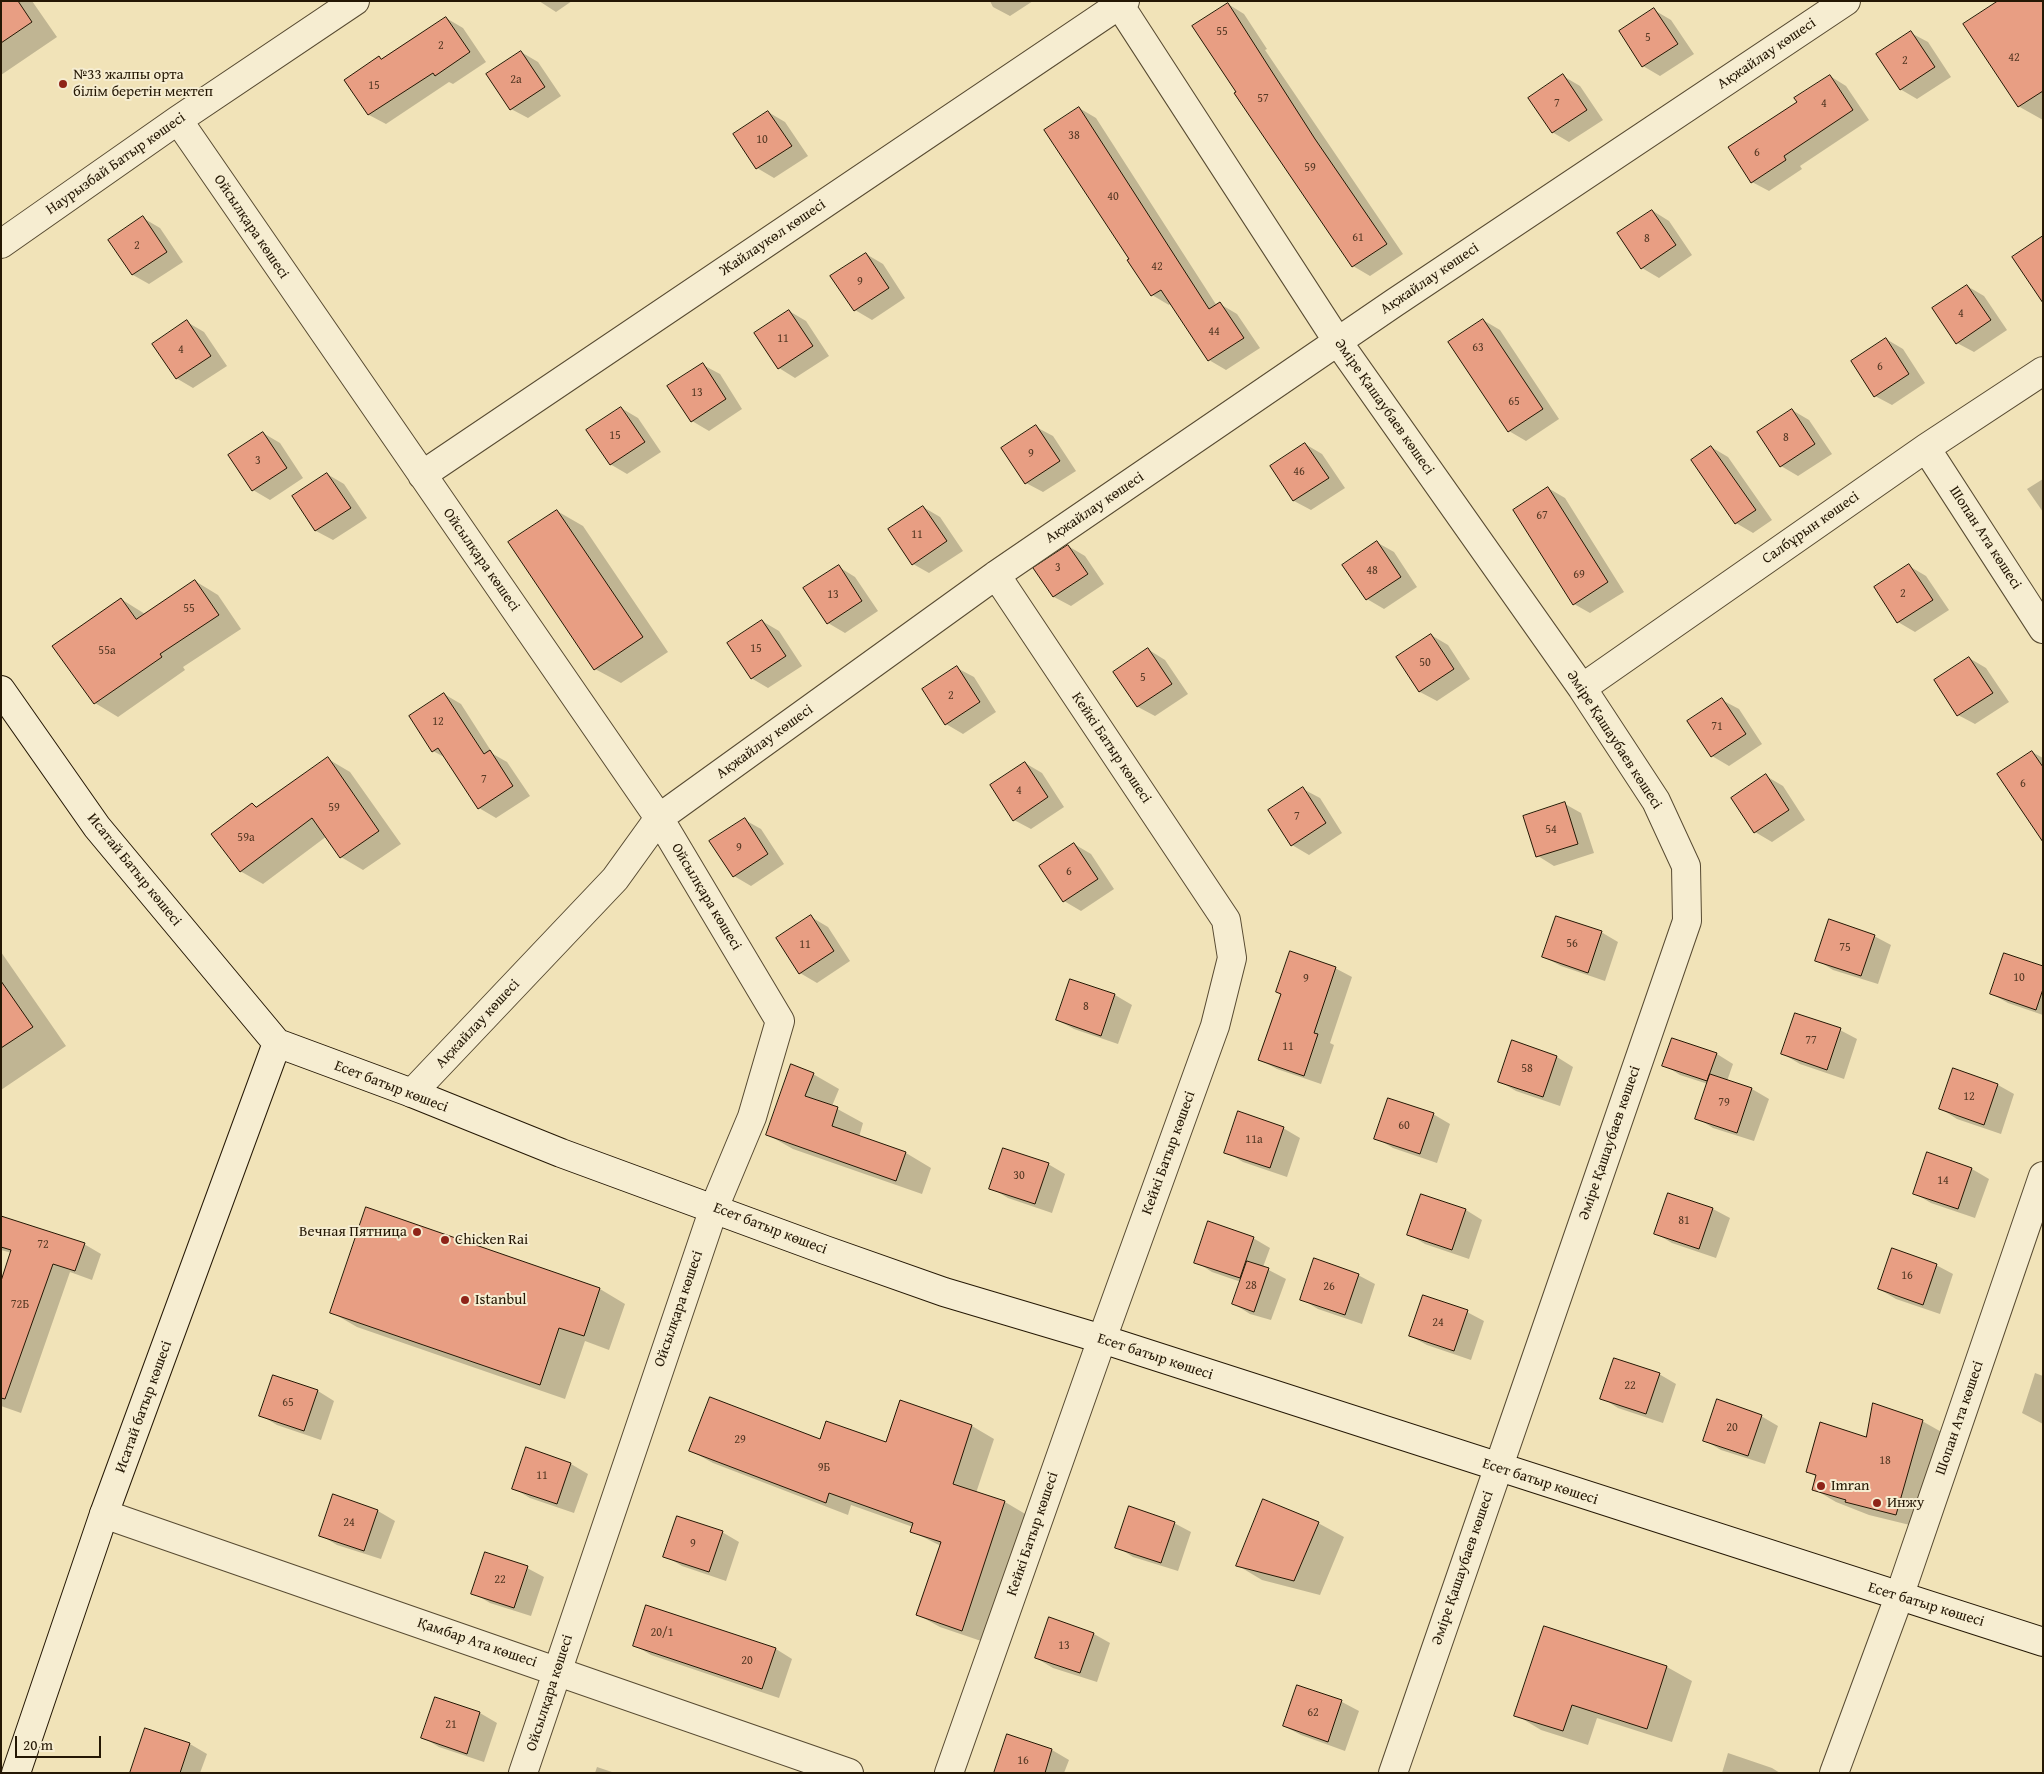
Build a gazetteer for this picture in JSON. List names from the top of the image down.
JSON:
{
  "streets": {
    "street": [
      "Ақжайлау көшесі",
      "Наурызбай Батыр көшесі",
      "Ойсылқара көшесі",
      "Жайлаукөл көшесі",
      "Әміре Қашаубаев көшесі",
      "Салбұрын көшесі",
      "Шопан Ата көшесі",
      "Кейкі Батыр көшесі",
      "Исатай Батыр көшесі",
      "Есет батыр көшесі",
      "Исатай батыр көшесі",
      "Қамбар Ата көшесі"
    ]
  },
  "crossings": [
    ["Ақжайлау көшесі", "Ойсылқара көшесі"],
    ["Ақжайлау көшесі", "Әміре Қашаубаев көшесі"],
    ["Ақжайлау көшесі", "Кейкі Батыр көшесі"],
    ["Ақжайлау көшесі", "Есет батыр көшесі"],
    ["Наурызбай Батыр көшесі", "Ойсылқара көшесі"],
    ["Ойсылқара көшесі", "Жайлаукөл көшесі"],
    ["Ойсылқара көшесі", "Есет батыр көшесі"],
    ["Ойсылқара көшесі", "Қамбар Ата көшесі"],
    ["Жайлаукөл көшесі", "Әміре Қашаубаев көшесі"],
    ["Әміре Қашаубаев көшесі", "Салбұрын көшесі"],
    ["Әміре Қашаубаев көшесі", "Есет батыр көшесі"],
    ["Салбұрын көшесі", "Шопан Ата көшесі"],
    ["Шопан Ата көшесі", "Есет батыр көшесі"],
    ["Кейкі Батыр көшесі", "Есет батыр көшесі"],
    ["Исатай Батыр көшесі", "Есет батыр көшесі"],
    ["Исатай Батыр көшесі", "Исатай батыр көшесі"],
    ["Есет батыр көшесі", "Исатай батыр көшесі"],
    ["Исатай батыр көшесі", "Қамбар Ата көшесі"]
  ],
  "places": [
    "№33 жалпы орта білім беретін мектеп",
    "Вечная Пятница",
    "Chicken Rai",
    "Istanbul",
    "Imran",
    "Инжу"
  ],
  "house_numbers": [
    "55",
    "5",
    "2",
    "42",
    "2",
    "2а",
    "15",
    "57",
    "7",
    "4",
    "38",
    "10",
    "6",
    "59",
    "40",
    "61",
    "8",
    "2",
    "42",
    "9",
    "4",
    "44",
    "11",
    "63",
    "4",
    "6",
    "13",
    "65",
    "15",
    "8",
    "9",
    "3",
    "46",
    "67",
    "11",
    "3",
    "48",
    "69",
    "2",
    "13",
    "55",
    "15",
    "55а",
    "50",
    "5",
    "2",
    "12",
    "71",
    "7",
    "6",
    "4",
    "59",
    "7",
    "54",
    "59а",
    "9",
    "6",
    "56",
    "11",
    "75",
    "10",
    "9",
    "8",
    "77",
    "11",
    "58",
    "12",
    "79",
    "60",
    "11а",
    "30",
    "14",
    "81",
    "72",
    "16",
    "28",
    "26",
    "72Б",
    "24",
    "22",
    "65",
    "20",
    "29",
    "18",
    "9Б",
    "11",
    "24",
    "9",
    "22",
    "20/1",
    "13",
    "20",
    "62",
    "21",
    "16"
  ],
  "scale_bar": "20 m"
}
